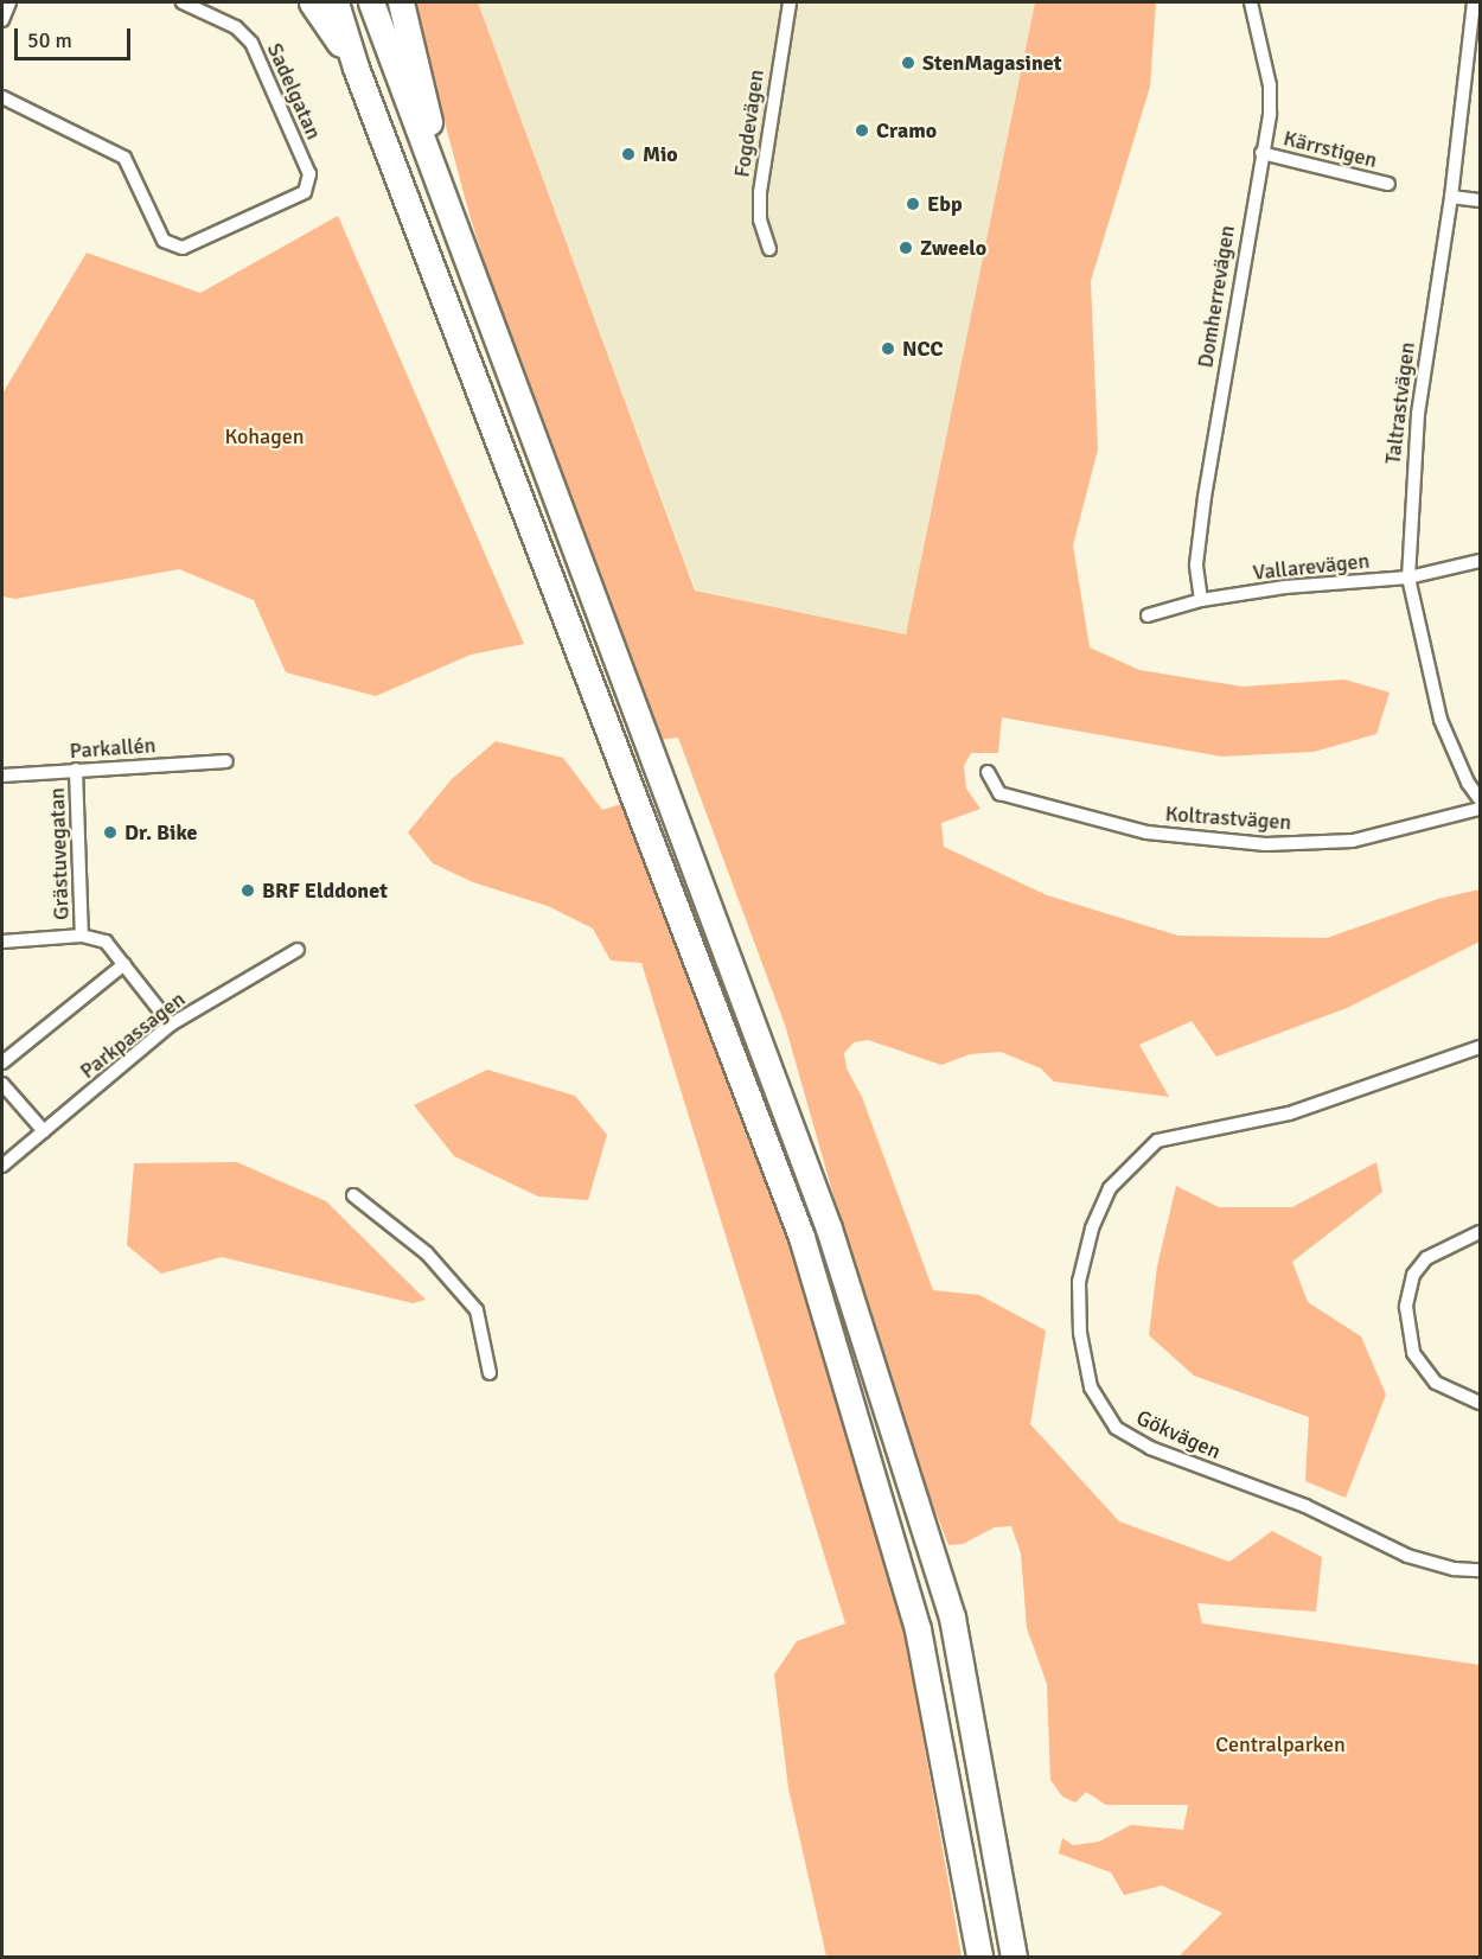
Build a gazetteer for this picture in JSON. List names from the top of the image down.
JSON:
{
  "streets": {
    "street": [
      "Sadelgatan",
      "Fogdevägen",
      "Kärrstigen",
      "Domherrevägen",
      "Taltrastvägen",
      "Vallarevägen",
      "Parkallén",
      "Koltrastvägen",
      "Grästuvegatan",
      "Parkpassagen",
      "Gökvägen"
    ]
  },
  "crossings": [
    ["Kärrstigen", "Domherrevägen"],
    ["Domherrevägen", "Vallarevägen"],
    ["Taltrastvägen", "Vallarevägen"],
    ["Parkallén", "Grästuvegatan"]
  ],
  "parks": ["Kohagen", "Centralparken"],
  "places": [
    "StenMagasinet",
    "Cramo",
    "Mio",
    "Ebp",
    "Zweelo",
    "NCC",
    "Dr. Bike",
    "BRF Elddonet"
  ],
  "scale_bar": "50 m"
}
